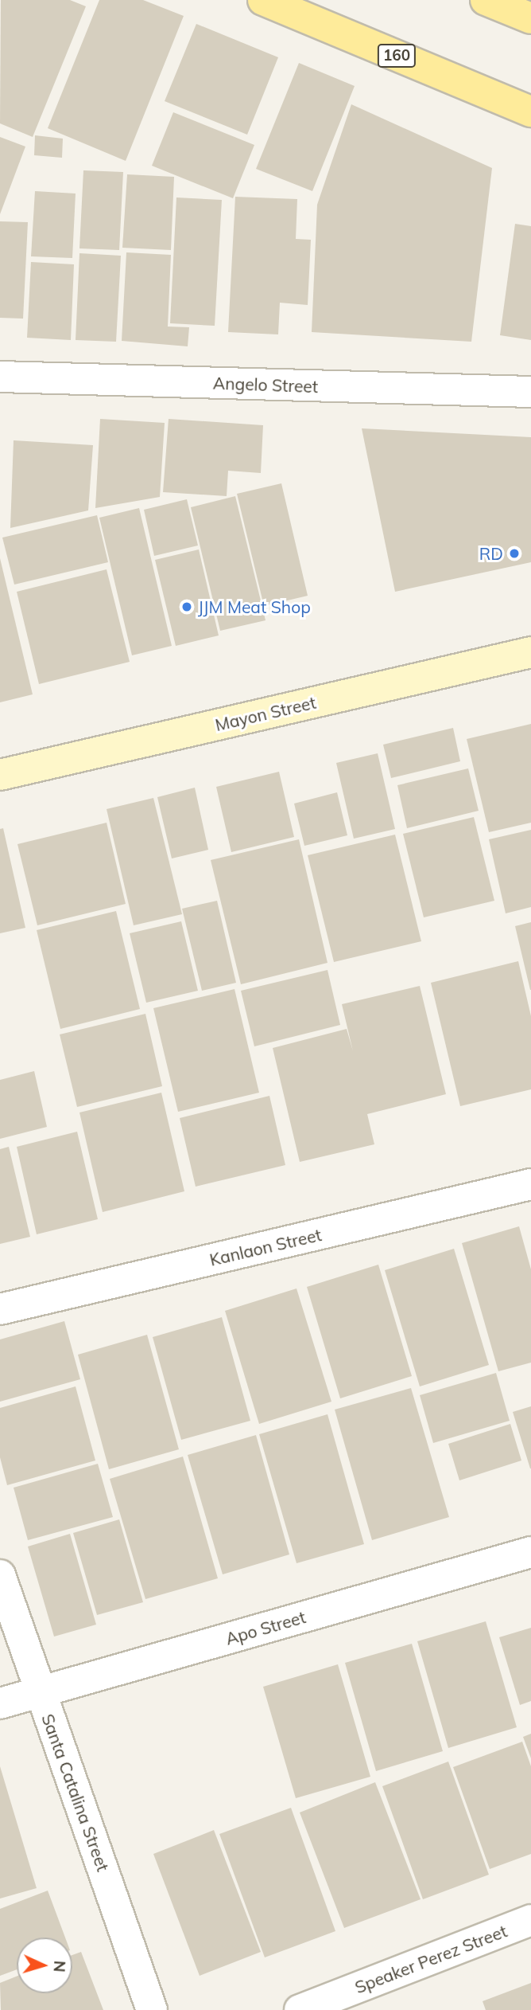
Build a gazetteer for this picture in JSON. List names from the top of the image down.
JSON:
{
  "streets": {
    "main road": ["160", "Mayon Street"],
    "street": [
      "Angelo Street",
      "Kanlaon Street",
      "Apo Street",
      "Santa Catalina Street",
      "Speaker Perez Street"
    ]
  },
  "crossings": [
    ["Apo Street", "Santa Catalina Street"]
  ],
  "places": ["RD", "JJM Meat Shop"],
  "north": "right"
}
